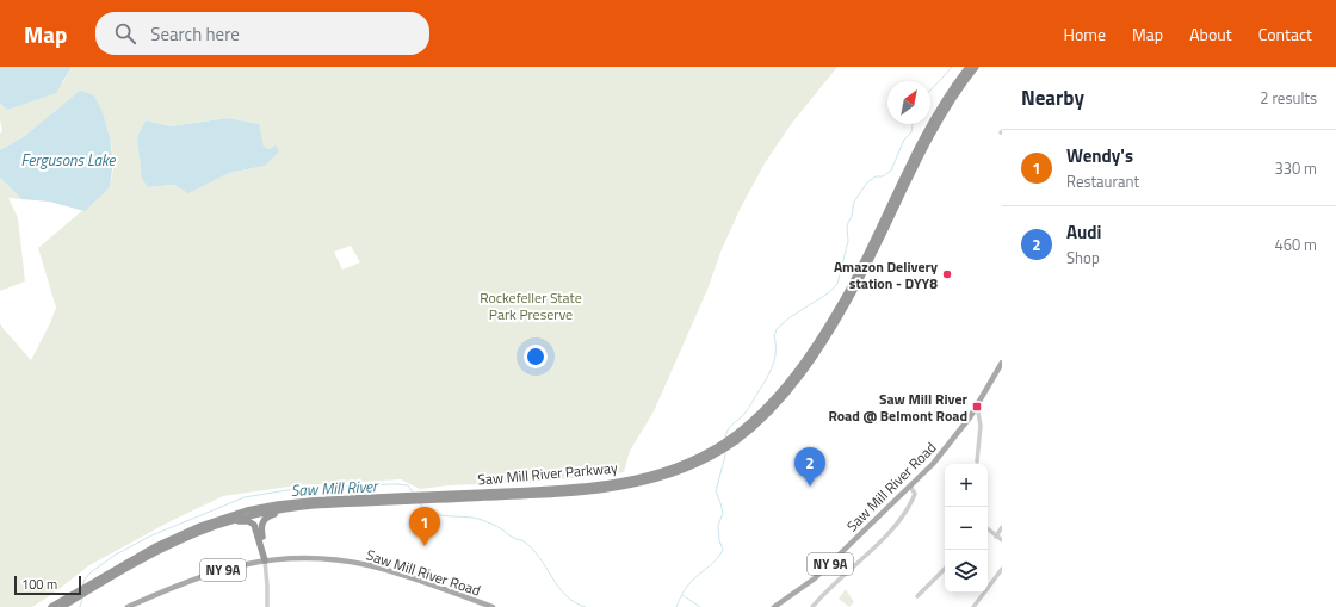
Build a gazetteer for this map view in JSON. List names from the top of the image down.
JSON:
{
  "streets": {
    "highway": ["Saw Mill River Parkway"],
    "main road": ["Saw Mill River Road", "NY 9A"]
  },
  "water": ["Fergusons Lake", "Saw Mill River"],
  "parks": ["Rockefeller State Park Preserve"],
  "places": {
    "other": ["Amazon Delivery station - DYY8"],
    "transit": ["Saw Mill River Road @ Belmont Road"]
  },
  "scale_bar": "100 m",
  "north": "top right",
  "page": {
    "header": "Map",
    "search": "Search here",
    "nav": [
      "Home",
      "Map",
      "About",
      "Contact"
    ],
    "heading": ["Nearby", "2 results"],
    "list": [
      {
        "mark": "1",
        "name": "Wendy's",
        "note": "Restaurant",
        "value": "330 m"
      },
      {
        "mark": "2",
        "name": "Audi",
        "note": "Shop",
        "value": "460 m"
      }
    ],
    "pins": ["2", "1"],
    "map_buttons": ["+", "−"],
    "scale": "100 m"
  }
}
